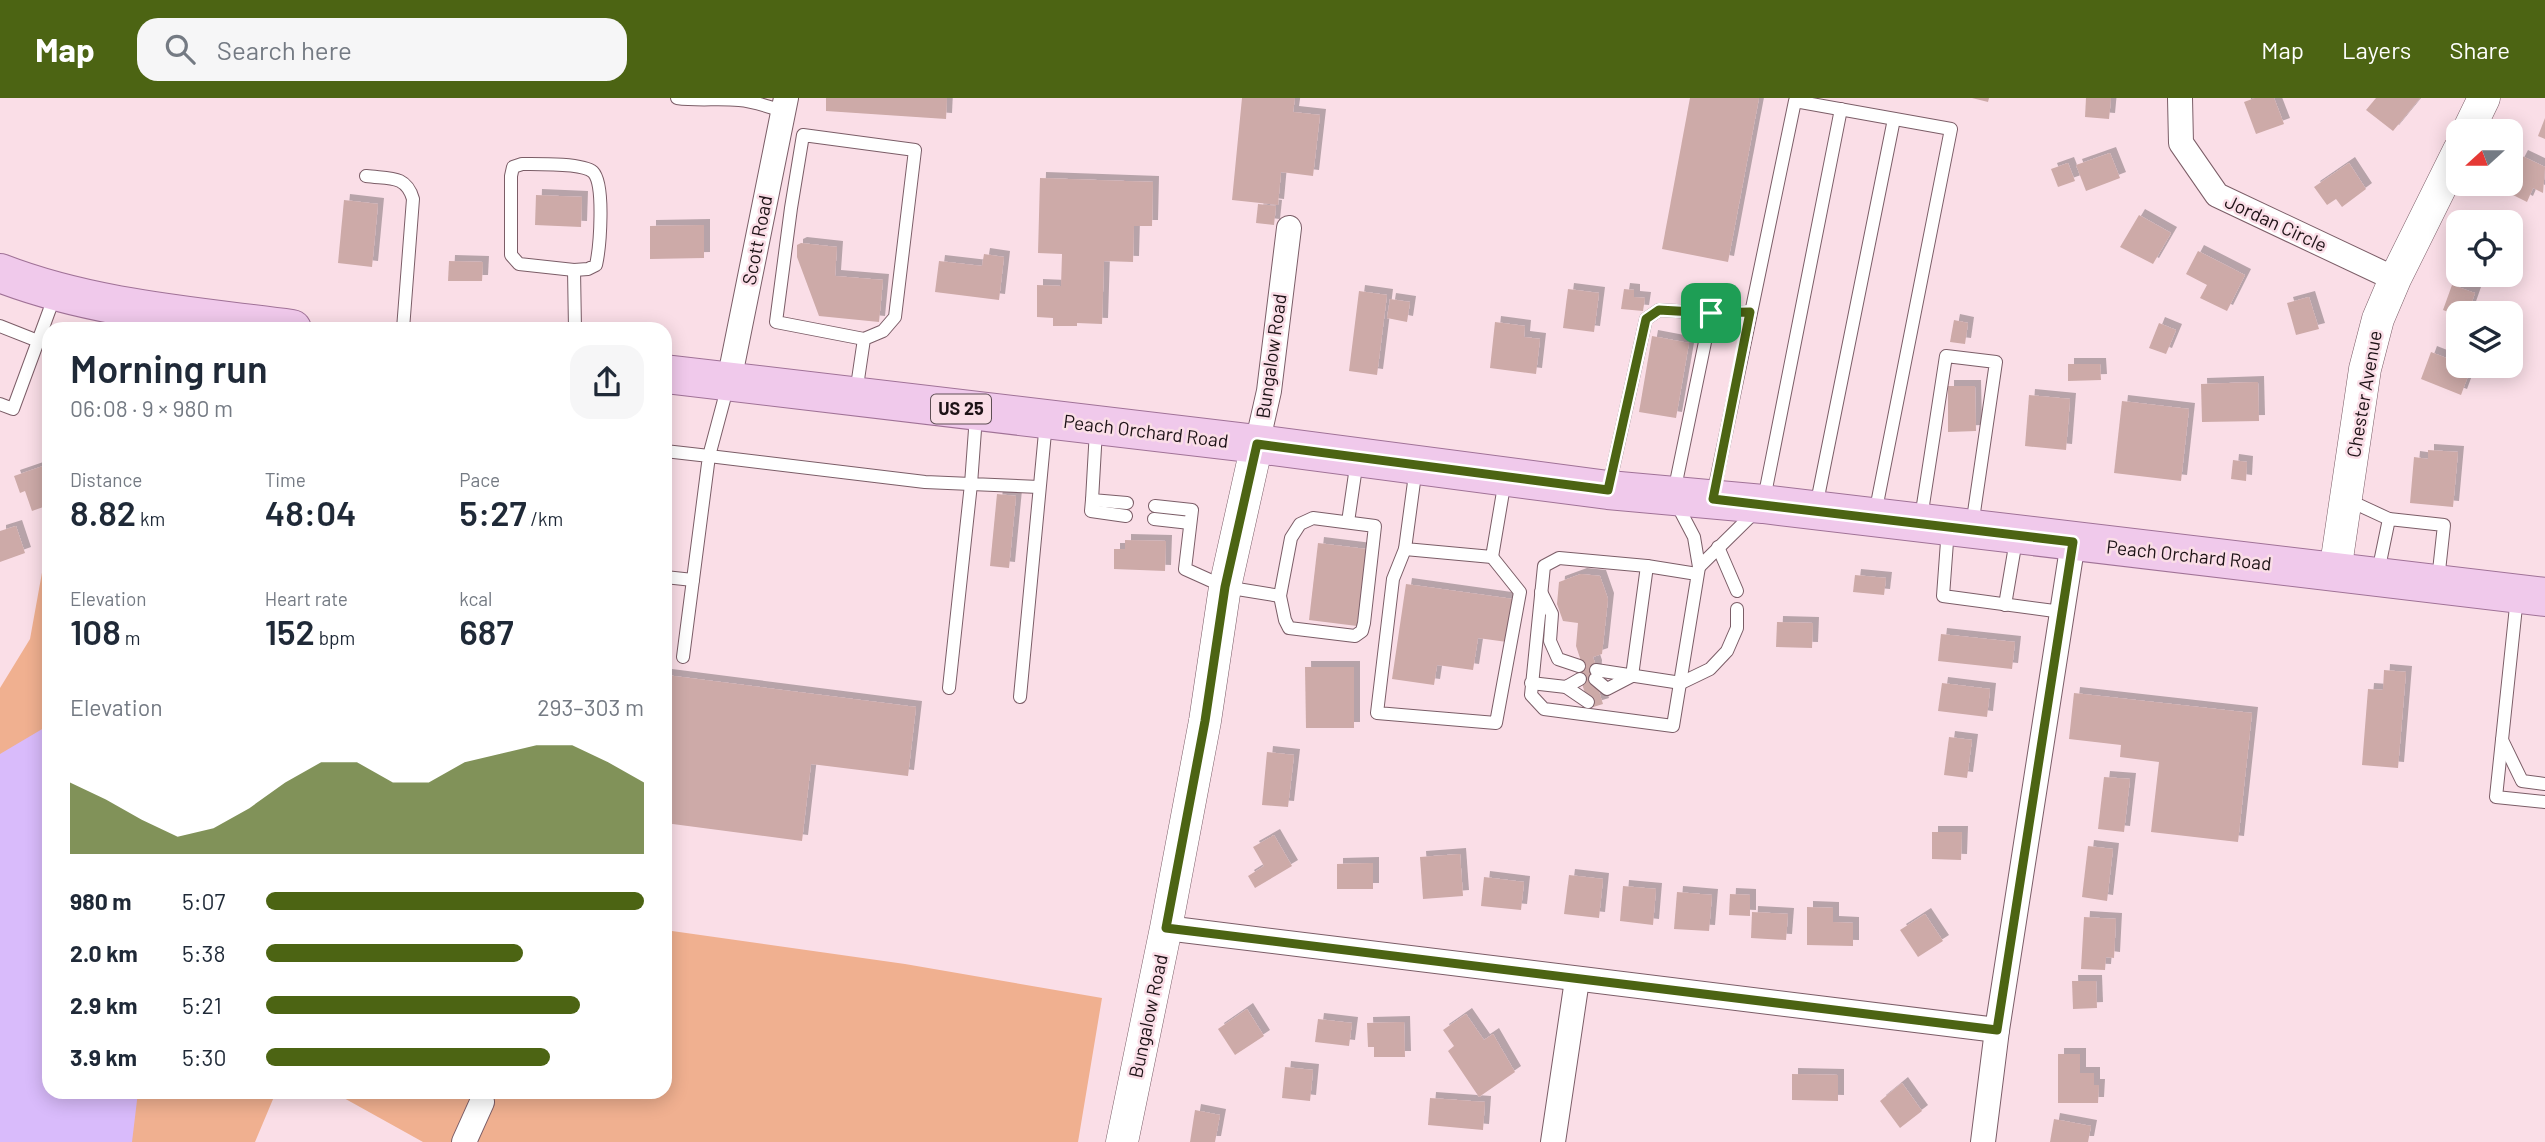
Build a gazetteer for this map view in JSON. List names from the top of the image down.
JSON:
{
  "streets": {
    "main road": ["US 25", "Peach Orchard Road"],
    "street": [
      "Jordan Circle",
      "Scott Road",
      "Bungalow Road",
      "Chester Avenue"
    ]
  },
  "crossings": [
    ["Jordan Circle", "Chester Avenue"],
    ["Scott Road", "Peach Orchard Road"],
    ["Bungalow Road", "Peach Orchard Road"],
    ["Chester Avenue", "Peach Orchard Road"]
  ],
  "north": "left",
  "page": {
    "header": "Map",
    "search": "Search here",
    "nav": ["Map", "Layers", "Share"],
    "heading": ["Morning run", "06:08 · 9 × 980 m"],
    "stats": [
      ["Distance", "8.82 km"],
      ["Time", "48:04"],
      ["Pace", "5:27 /km"],
      ["Elevation", "108 m"],
      ["Heart rate", "152 bpm"],
      ["kcal", "687"]
    ],
    "chart": ["Elevation", "293–303 m"],
    "list": [
      {
        "name": "980 m",
        "note": "5:07"
      },
      {
        "name": "2.0 km",
        "note": "5:38"
      },
      {
        "name": "2.9 km",
        "note": "5:21"
      },
      {
        "name": "3.9 km",
        "note": "5:30"
      }
    ]
  }
}
